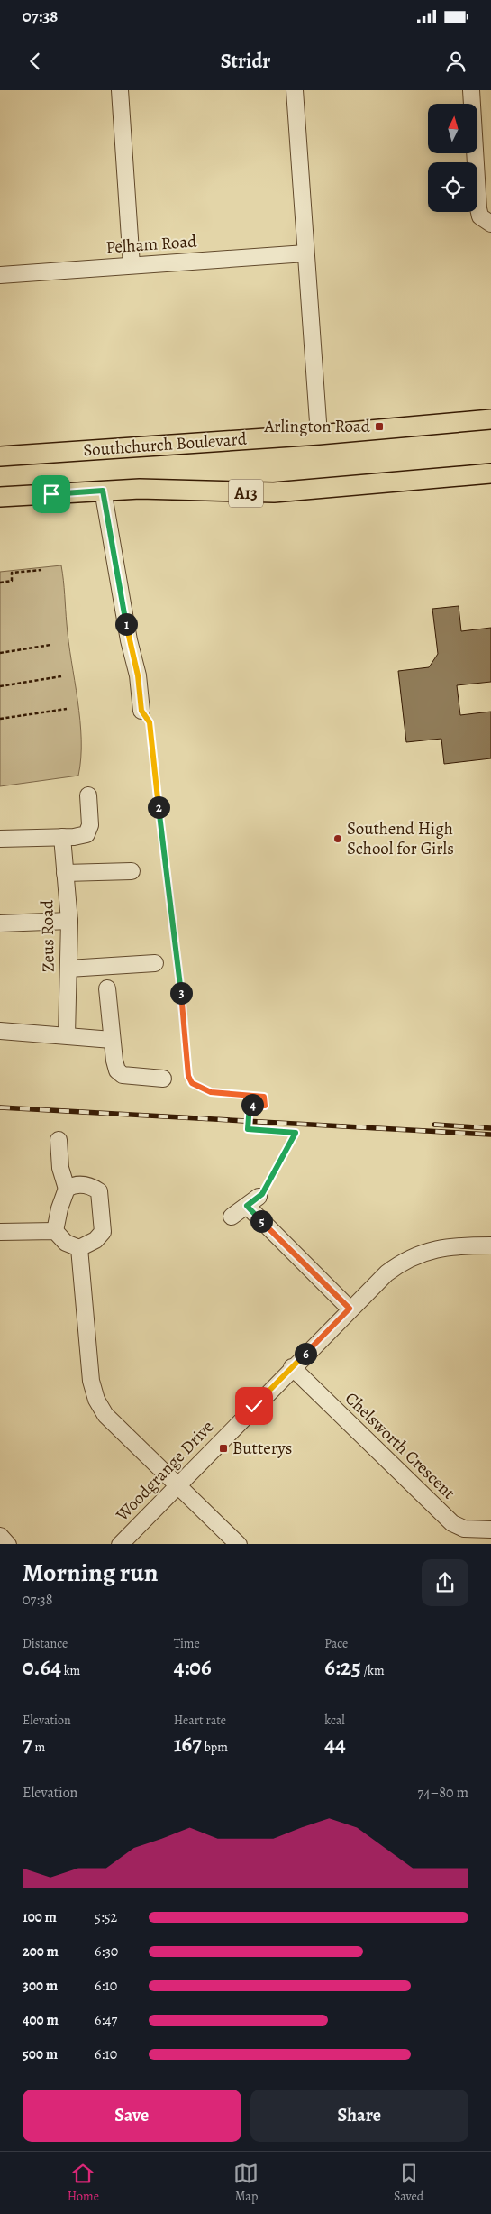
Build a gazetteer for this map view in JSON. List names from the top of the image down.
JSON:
{
  "streets": {
    "main road": ["Southchurch Boulevard", "A13"],
    "street": [
      "Pelham Road",
      "Zeus Road",
      "Chelsworth Crescent",
      "Woodgrange Drive"
    ]
  },
  "crossings": [
    ["Chelsworth Crescent", "Woodgrange Drive"]
  ],
  "places": {
    "transit": ["Arlington Road", "Butterys"],
    "other": ["Southend High School for Girls"]
  },
  "north": "top",
  "page": {
    "status": "07:38",
    "header": "Stridr",
    "pins": [
      "1",
      "2",
      "3",
      "4",
      "5",
      "6"
    ],
    "heading": ["Morning run", "07:38"],
    "stats": [
      ["Distance", "0.64 km"],
      ["Time", "4:06"],
      ["Pace", "6:25 /km"],
      ["Elevation", "7 m"],
      ["Heart rate", "167 bpm"],
      ["kcal", "44"]
    ],
    "chart": ["Elevation", "74–80 m"],
    "list": [
      {
        "name": "100 m",
        "note": "5:52"
      },
      {
        "name": "200 m",
        "note": "6:30"
      },
      {
        "name": "300 m",
        "note": "6:10"
      },
      {
        "name": "400 m",
        "note": "6:47"
      },
      {
        "name": "500 m",
        "note": "6:10"
      }
    ],
    "buttons": ["Save", "Share"],
    "tabs": ["Home", "Map", "Saved"]
  }
}
